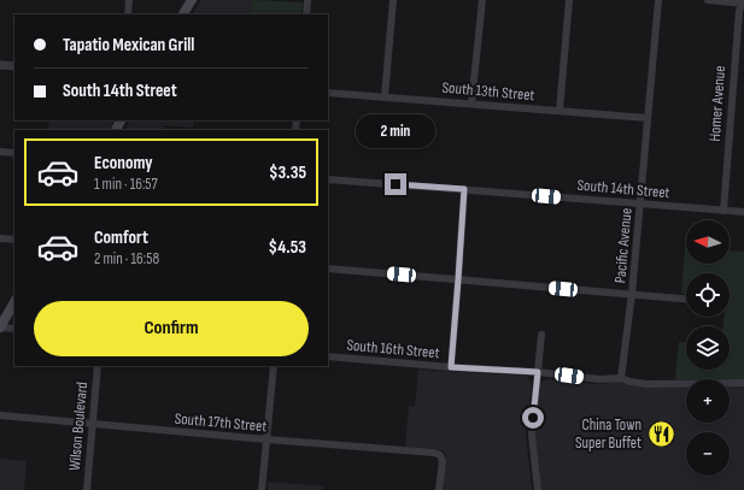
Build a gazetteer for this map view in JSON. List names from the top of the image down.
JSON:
{
  "streets": {
    "street": [
      "South 13th Street",
      "Homer Avenue",
      "South 14th Street",
      "Pacific Avenue",
      "South 16th Street",
      "South 17th Street",
      "Wilson Boulevard"
    ]
  },
  "crossings": [
    ["South 13th Street", "Pacific Avenue"],
    ["Homer Avenue", "South 14th Street"],
    ["South 14th Street", "Pacific Avenue"],
    ["Pacific Avenue", "South 16th Street"],
    ["South 17th Street", "Wilson Boulevard"]
  ],
  "places": {
    "restaurant": ["China Town Super Buffet"]
  },
  "north": "left",
  "page": {
    "banner": ["Tapatio Mexican Grill", "South 14th Street"],
    "bubble": "2 min",
    "list": [
      {
        "name": "Economy",
        "note": "1 min · 16:57",
        "value": "$3.35"
      },
      {
        "name": "Comfort",
        "note": "2 min · 16:58",
        "value": "$4.53"
      }
    ],
    "map_buttons": ["+", "−"],
    "buttons": "Confirm"
  }
}
